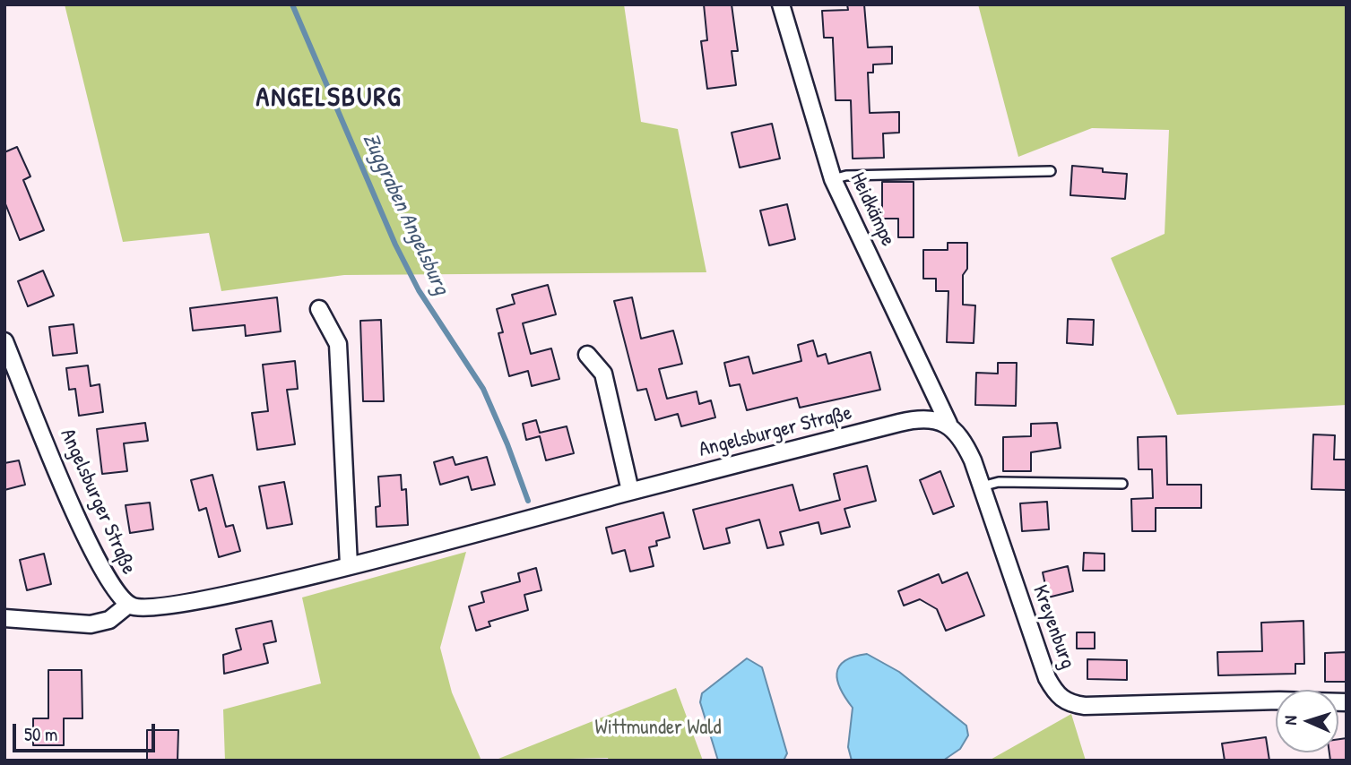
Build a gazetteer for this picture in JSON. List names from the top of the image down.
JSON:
{
  "streets": {
    "street": ["Heidkämpe", "Angelsburger Straße", "Kreyenburg"]
  },
  "crossings": [
    ["Heidkämpe", "Angelsburger Straße"],
    ["Heidkämpe", "Kreyenburg"],
    ["Angelsburger Straße", "Kreyenburg"]
  ],
  "districts": ["ANGELSBURG"],
  "water": ["Zuggraben Angelsburg"],
  "parks": ["Wittmunder Wald"],
  "scale_bar": "50 m",
  "north": "left"
}
